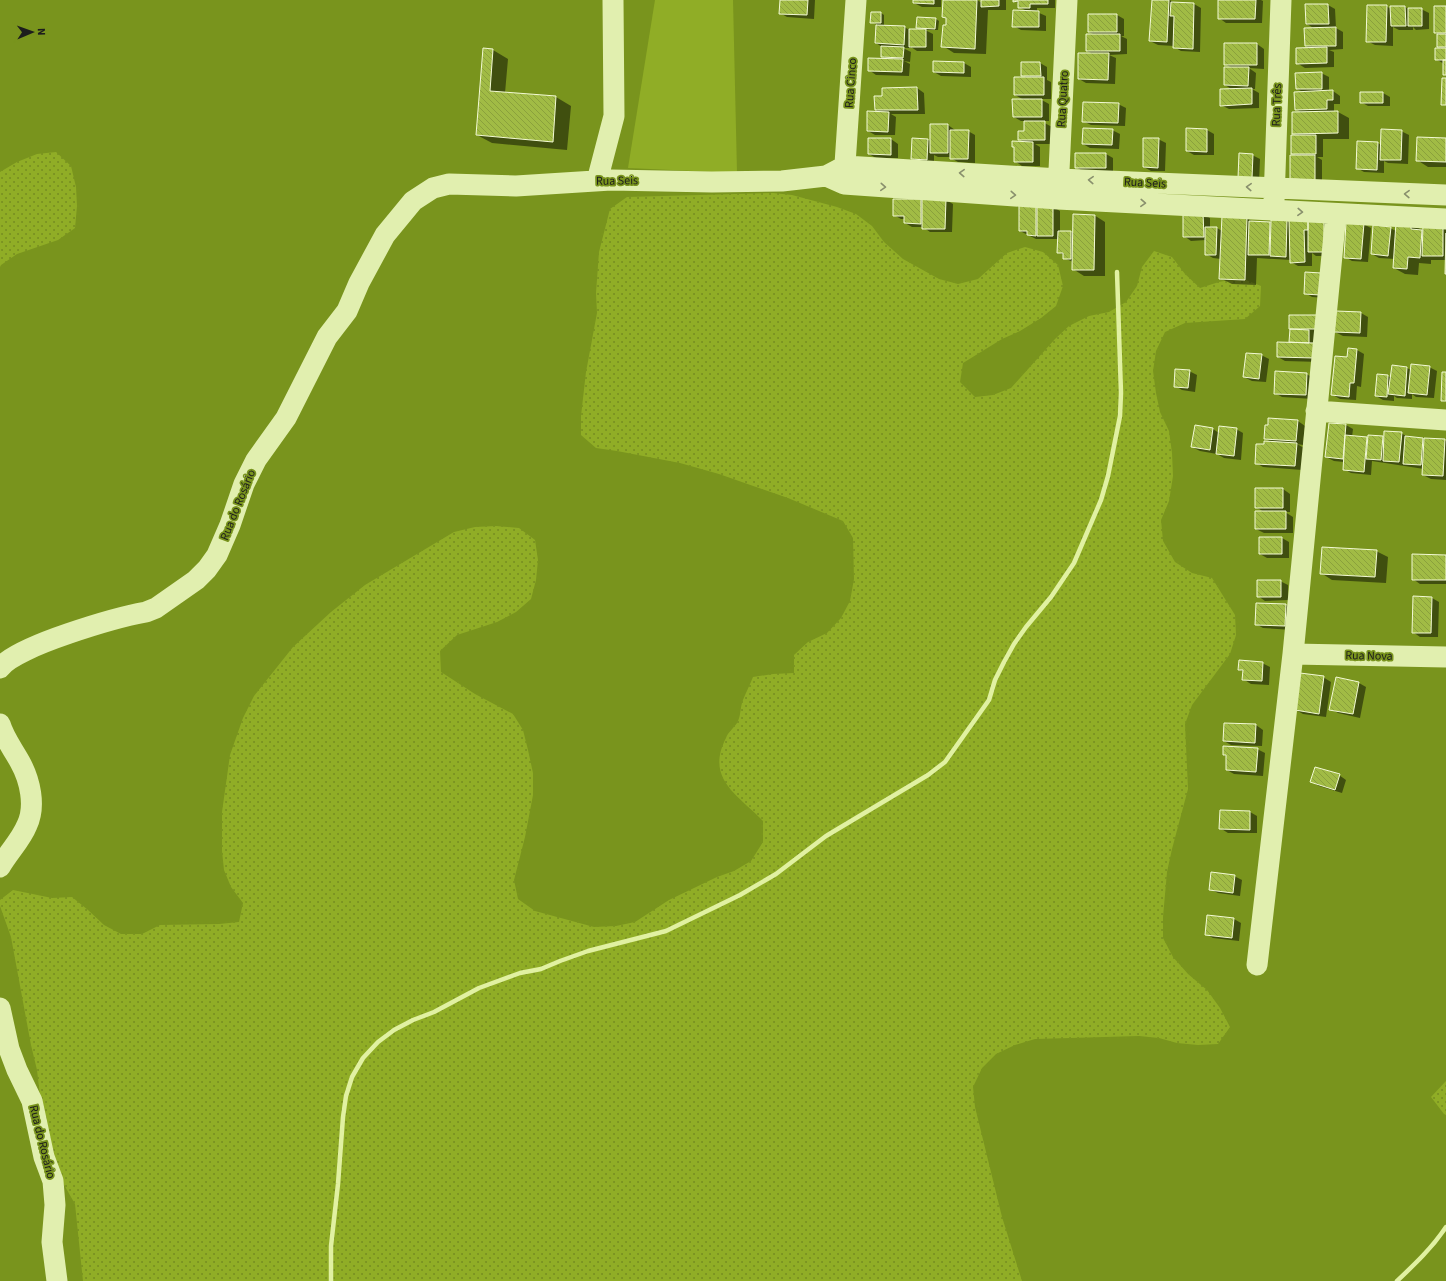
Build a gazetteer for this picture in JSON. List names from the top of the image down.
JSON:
{
  "streets": {
    "street": [
      "Rua Cinco",
      "Rua Quatro",
      "Rua Três",
      "Rua Seis",
      "Rua do Rosário",
      "Rua Nova"
    ]
  },
  "crossings": [
    ["Rua Cinco", "Rua Seis"],
    ["Rua Quatro", "Rua Seis"],
    ["Rua Três", "Rua Seis"],
    ["Rua Seis", "Rua do Rosário"]
  ],
  "north": "right"
}
